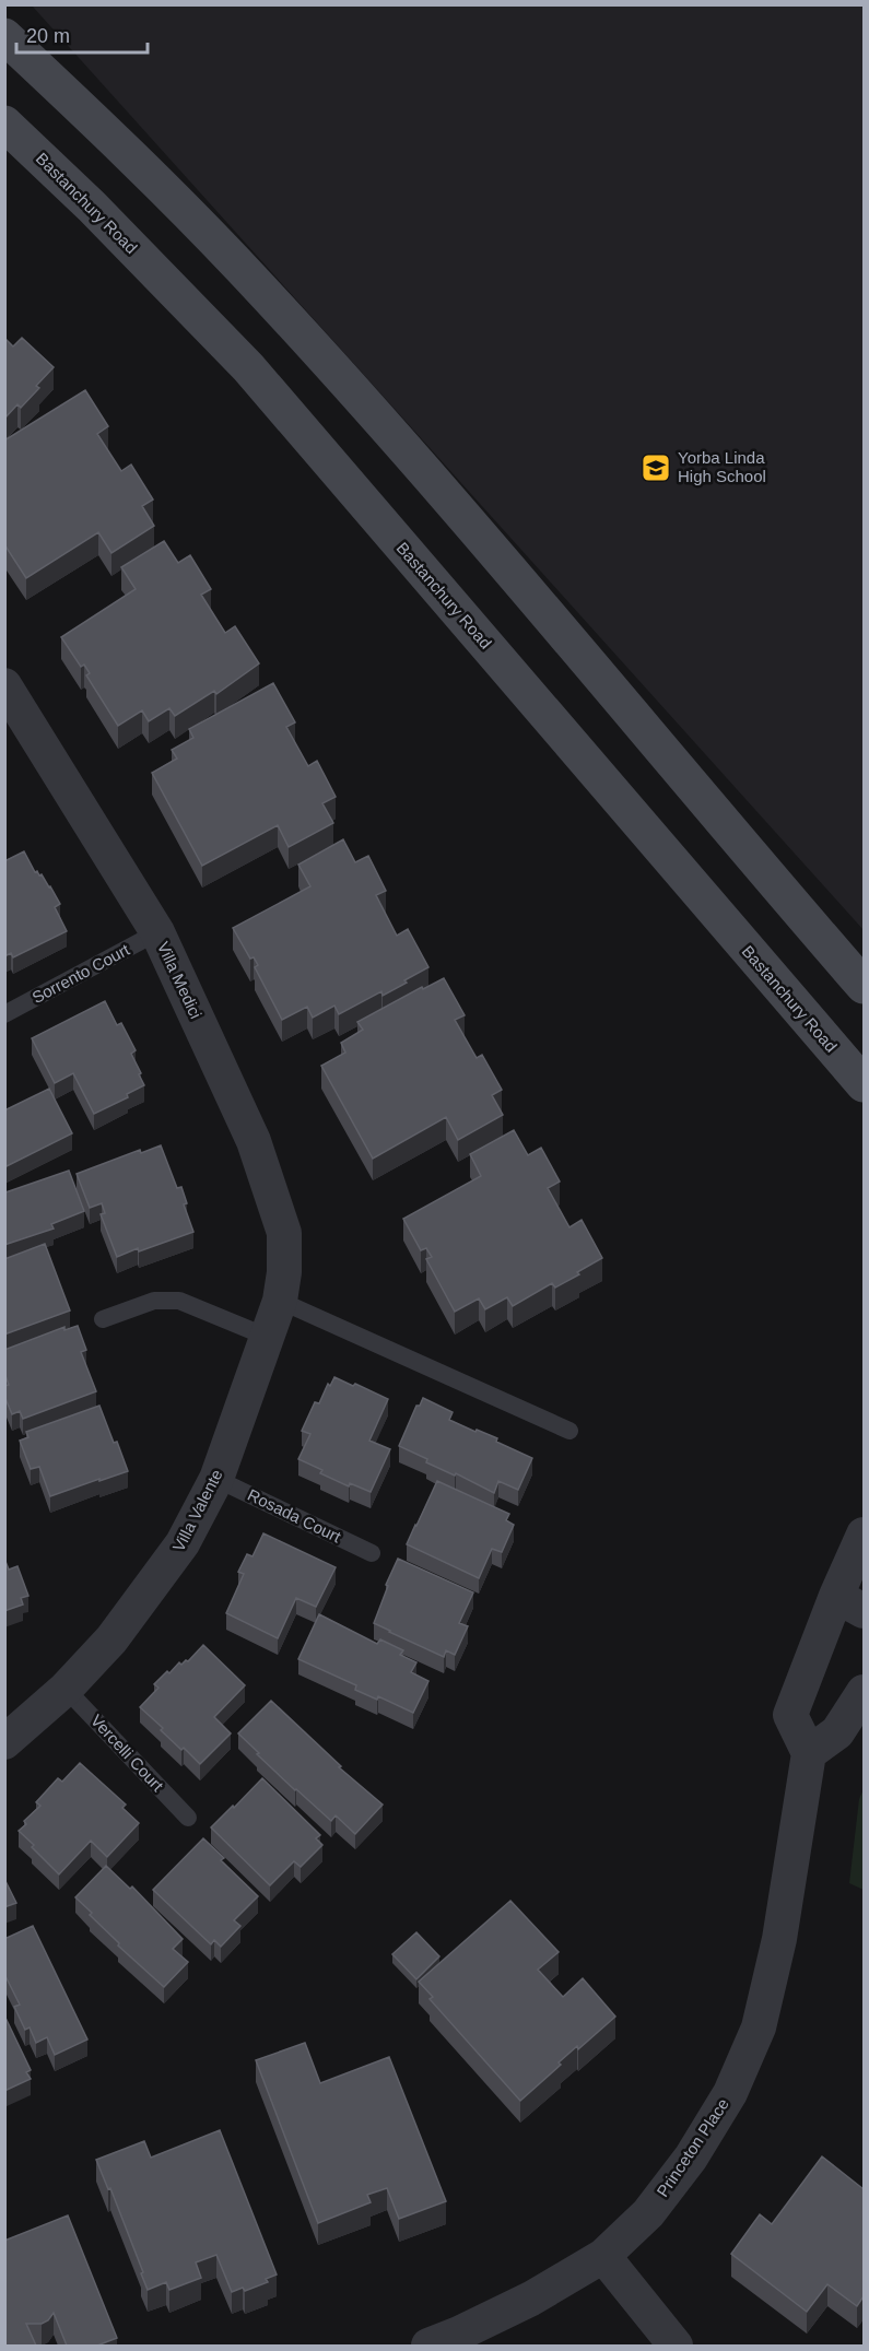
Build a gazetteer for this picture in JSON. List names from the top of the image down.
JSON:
{
  "streets": {
    "main road": ["Bastanchury Road"],
    "street": ["Villa Medici", "Villa Valente", "Princeton Place"],
    "lane": ["Sorrento Court", "Rosada Court", "Vercelli Court"]
  },
  "crossings": [
    ["Sorrento Court", "Villa Medici"],
    ["Villa Medici", "Villa Valente"],
    ["Villa Valente", "Rosada Court"],
    ["Villa Valente", "Vercelli Court"]
  ],
  "places": {
    "school or university": ["Yorba Linda High School"]
  },
  "scale_bar": "20 m"
}
